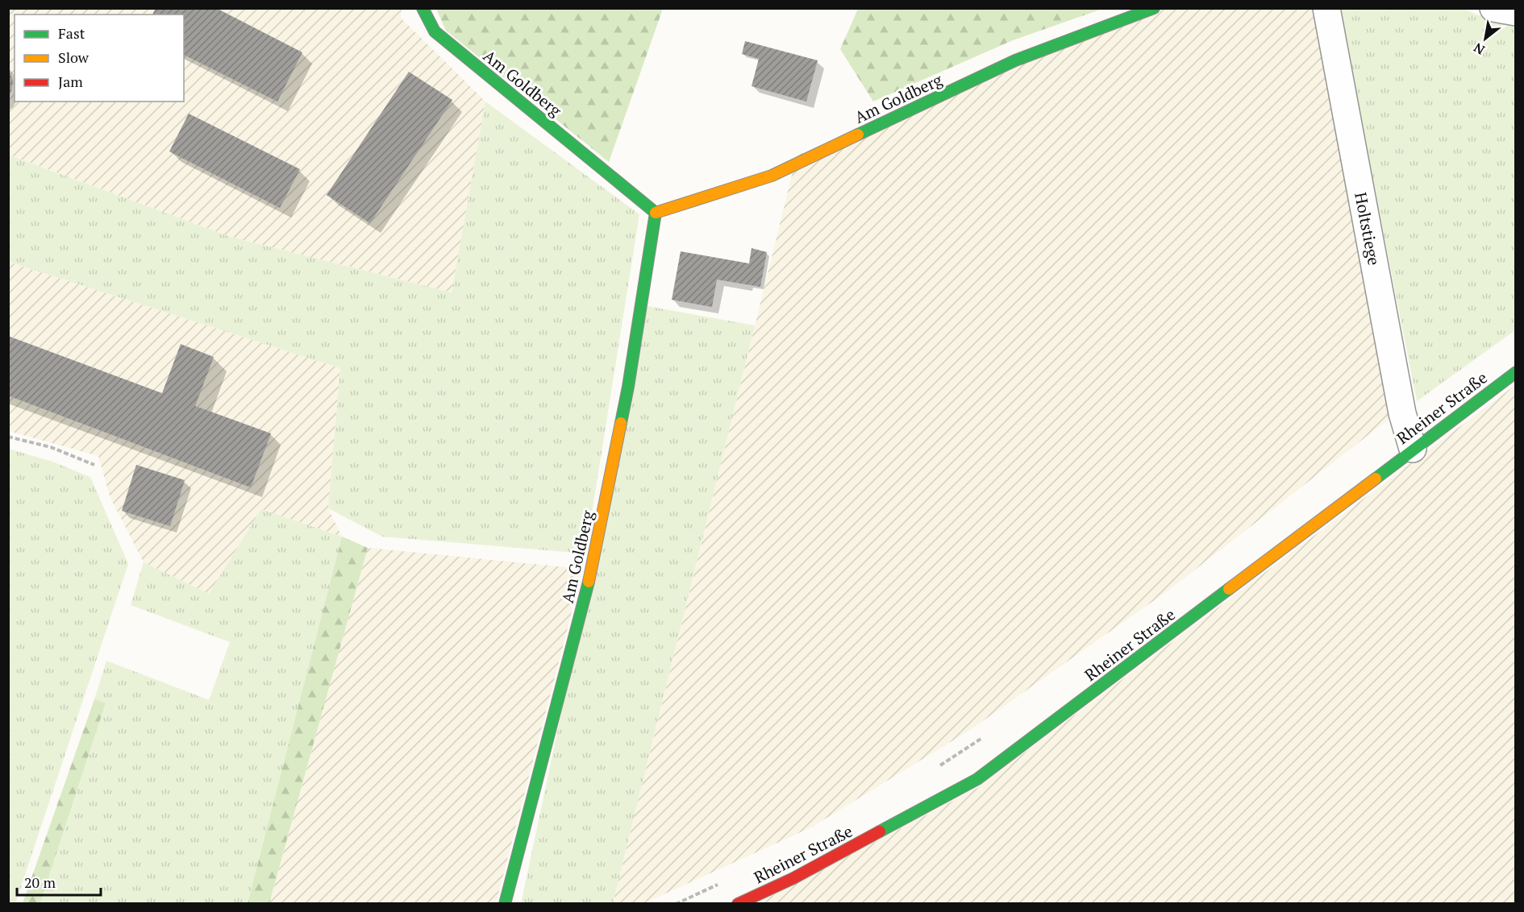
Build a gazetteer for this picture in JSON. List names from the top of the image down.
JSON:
{
  "streets": {
    "street": ["Am Goldberg", "Holtstiege", "Rheiner Straße"]
  },
  "crossings": [
    ["Holtstiege", "Rheiner Straße"]
  ],
  "legend": ["Fast", "Slow", "Jam"],
  "scale_bar": "20 m",
  "north": "bottom left"
}
